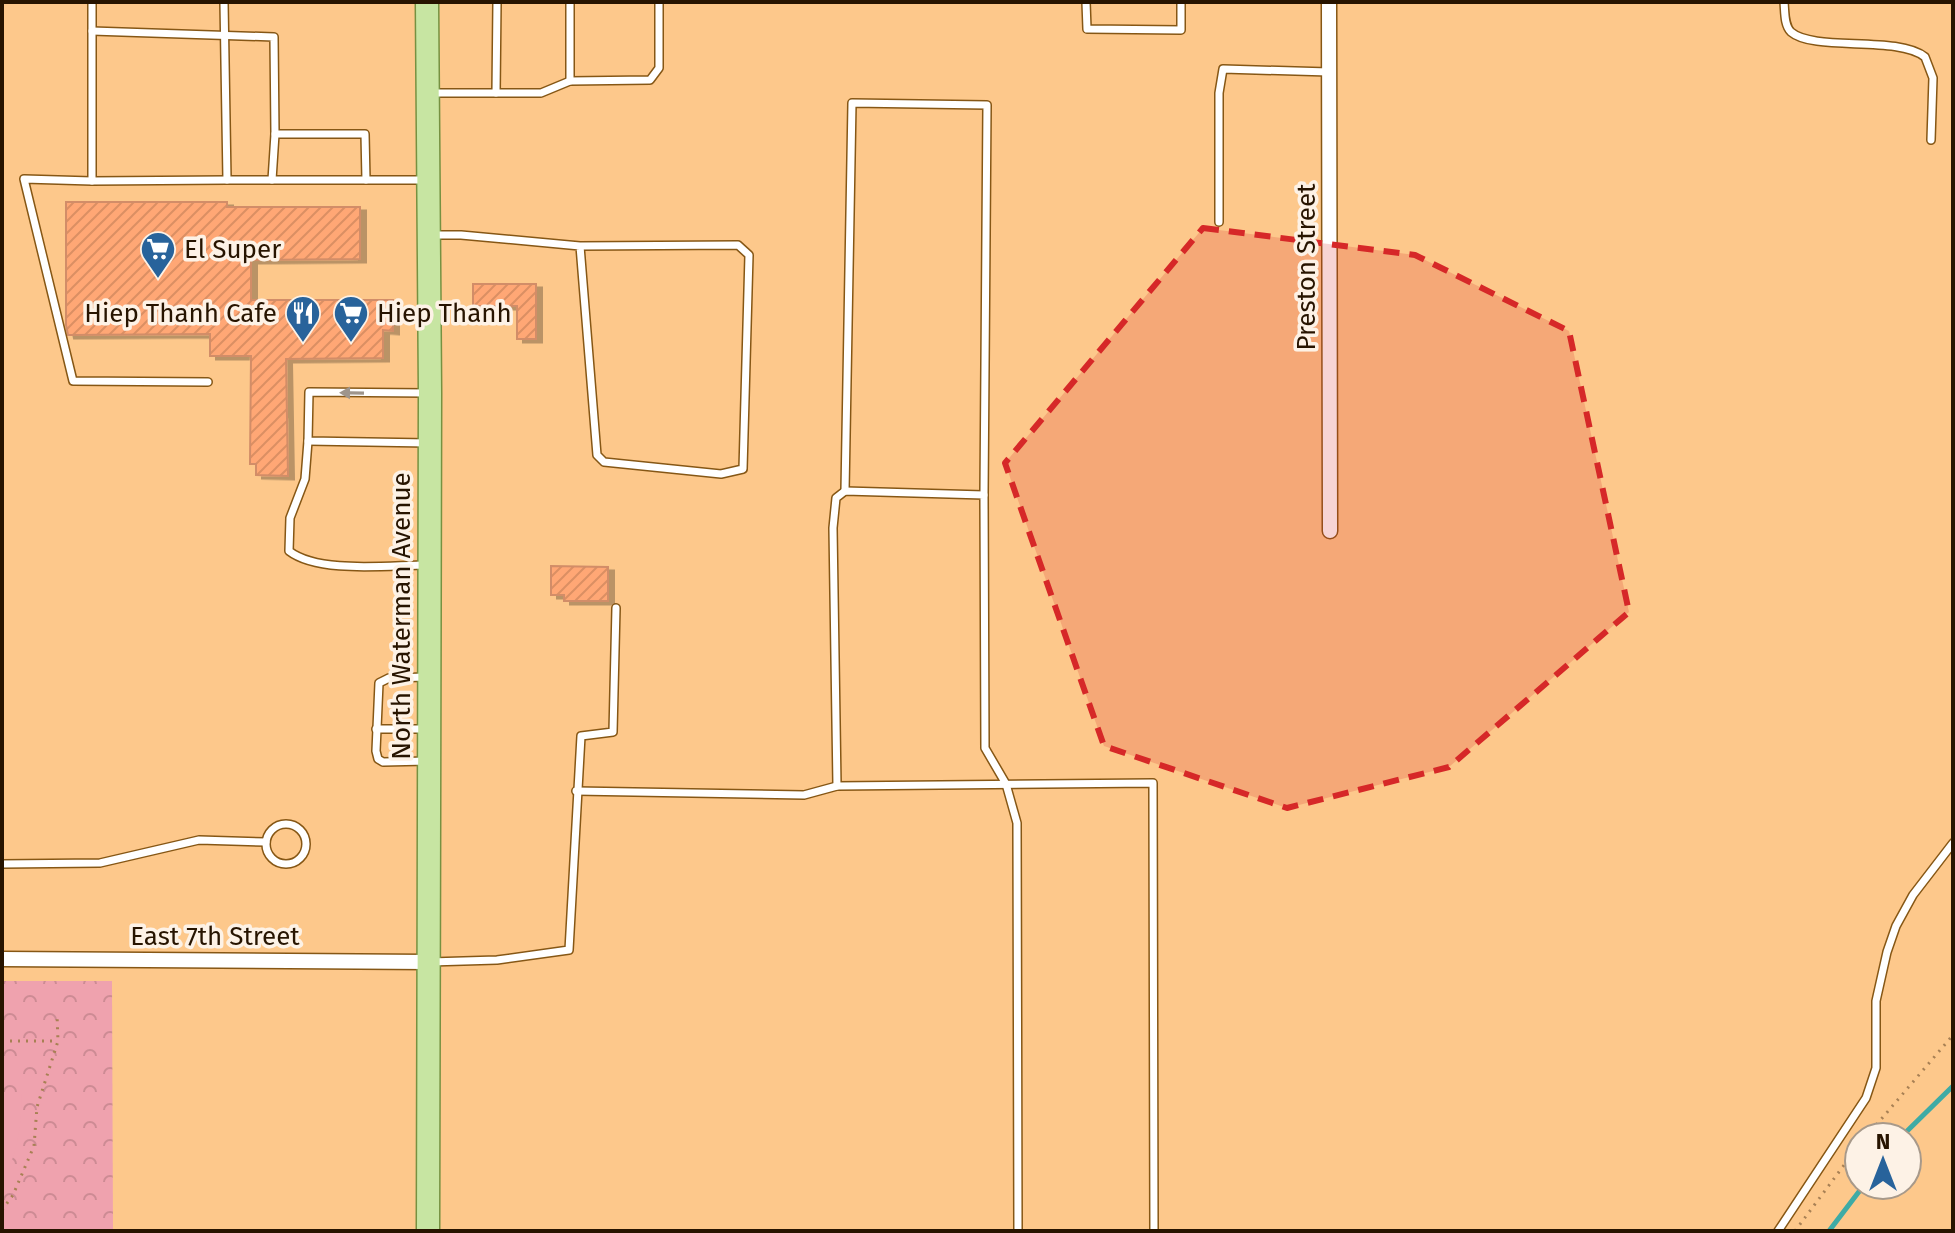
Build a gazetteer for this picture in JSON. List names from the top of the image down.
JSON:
{
  "streets": {
    "main road": ["North Waterman Avenue"],
    "street": ["Preston Street", "East 7th Street"]
  },
  "crossings": [
    ["North Waterman Avenue", "East 7th Street"]
  ],
  "places": {
    "supermarket": ["El Super", "Hiep Thanh"],
    "restaurant": ["Hiep Thanh Cafe"]
  },
  "north": "top"
}
